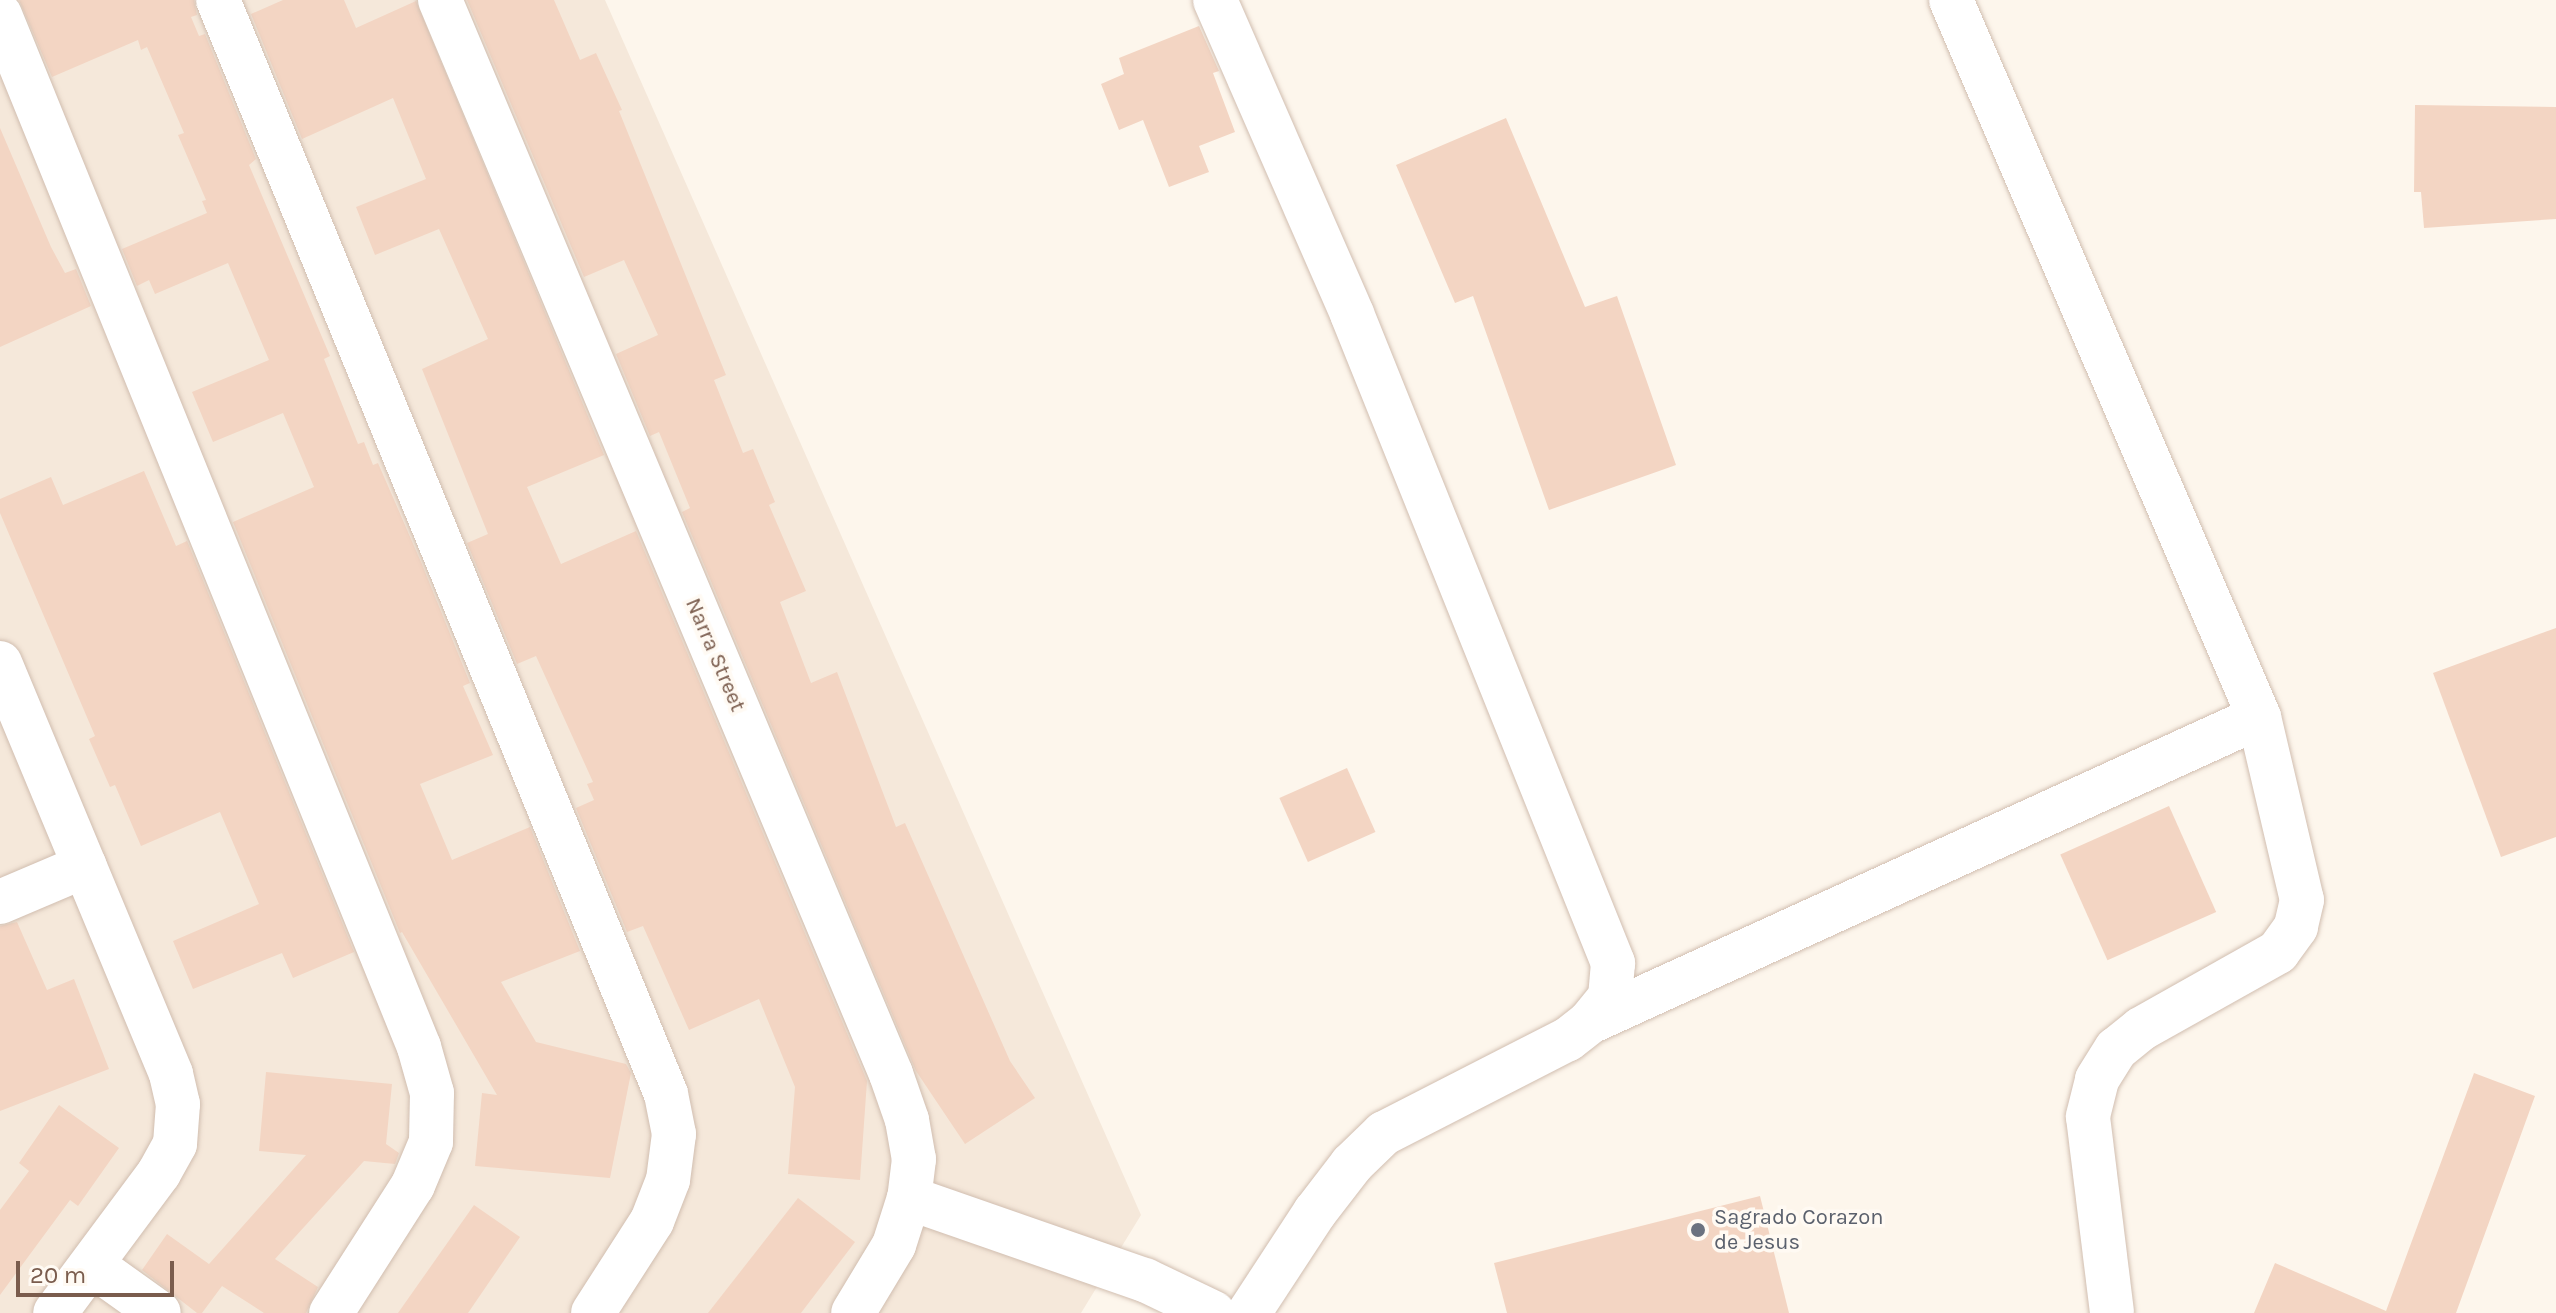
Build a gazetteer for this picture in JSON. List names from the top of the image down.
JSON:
{
  "streets": {
    "street": ["Narra Street"]
  },
  "places": ["Sagrado Corazon de Jesus"],
  "scale_bar": "20 m"
}
